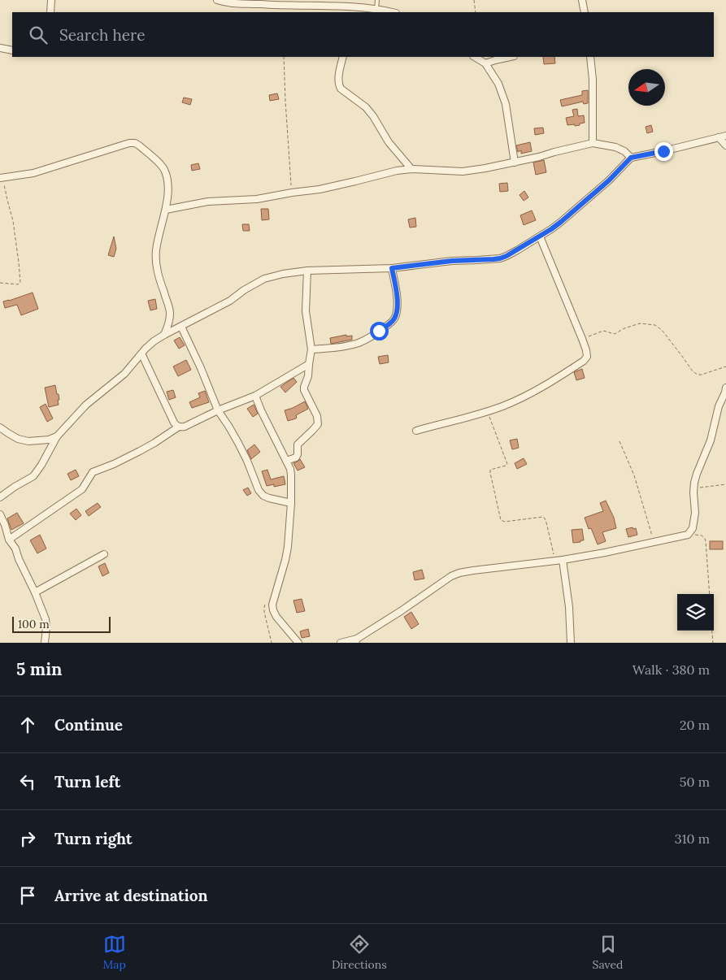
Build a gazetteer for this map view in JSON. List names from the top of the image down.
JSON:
{
  "scale_bar": "100 m",
  "north": "left",
  "page": {
    "search": "Search here",
    "scale": "100 m",
    "heading": ["5 min", "Walk · 380 m"],
    "list": [
      ["Continue", "20 m"],
      ["Turn left", "50 m"],
      ["Turn right", "310 m"],
      "Arrive at destination"
    ],
    "nav": ["Map", "Directions", "Saved"]
  }
}
